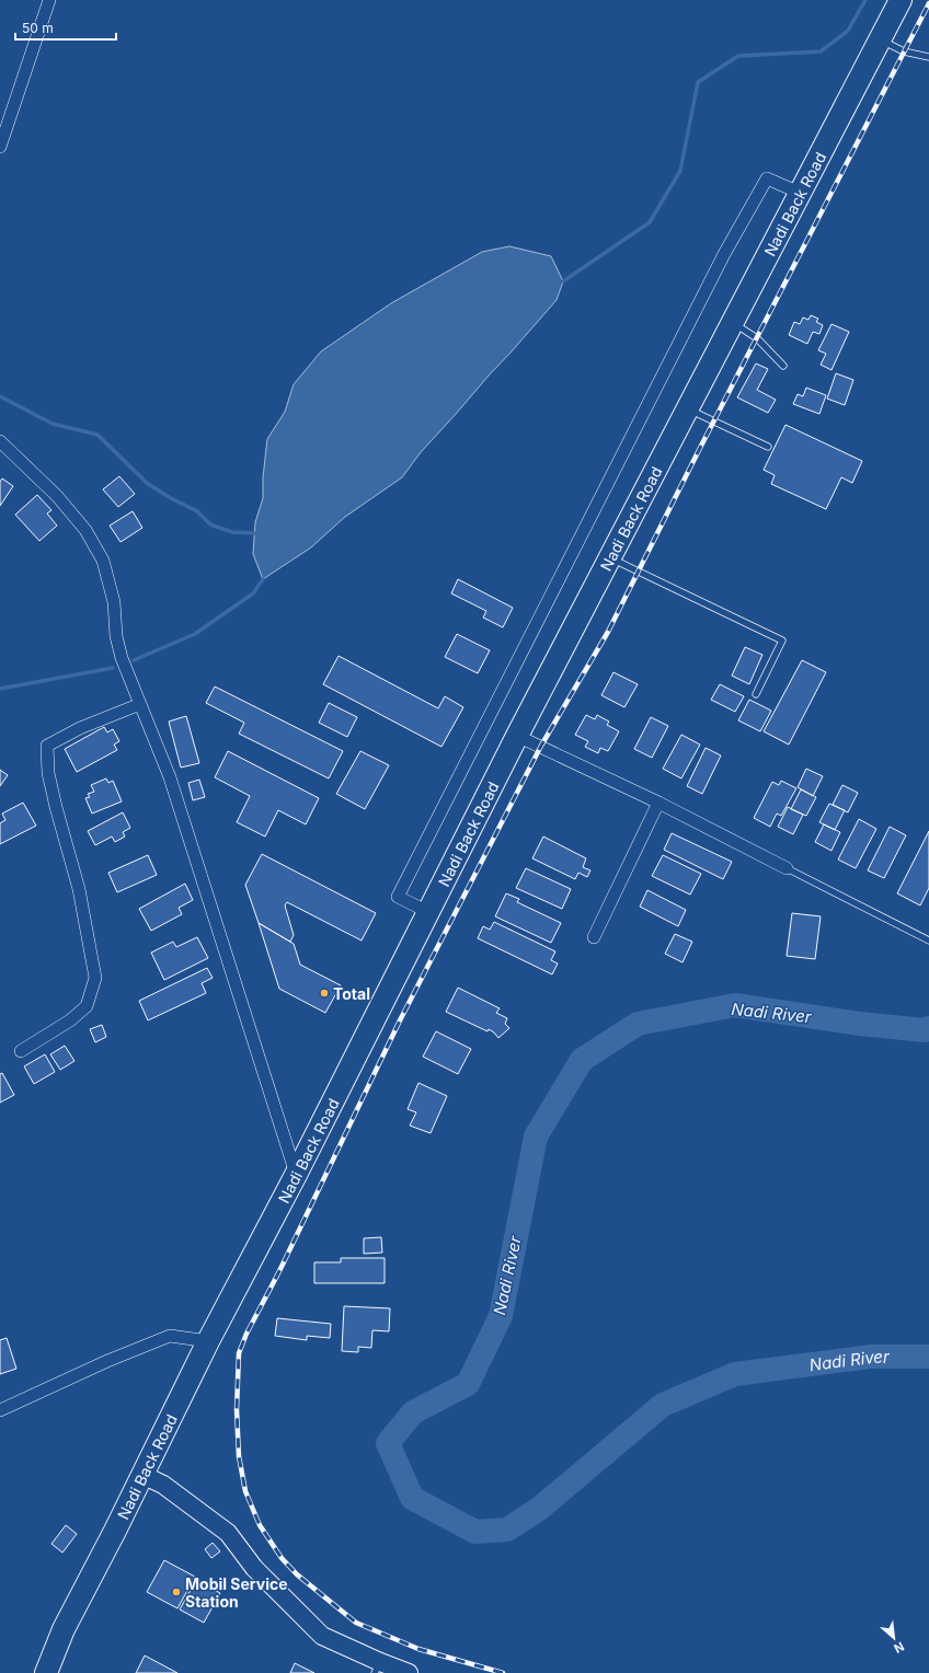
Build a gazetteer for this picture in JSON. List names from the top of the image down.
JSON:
{
  "streets": {
    "highway": ["Nadi Back Road"]
  },
  "water": ["Nadi River"],
  "places": ["Total", "Mobil Service Station"],
  "scale_bar": "50 m",
  "north": "bottom right"
}
